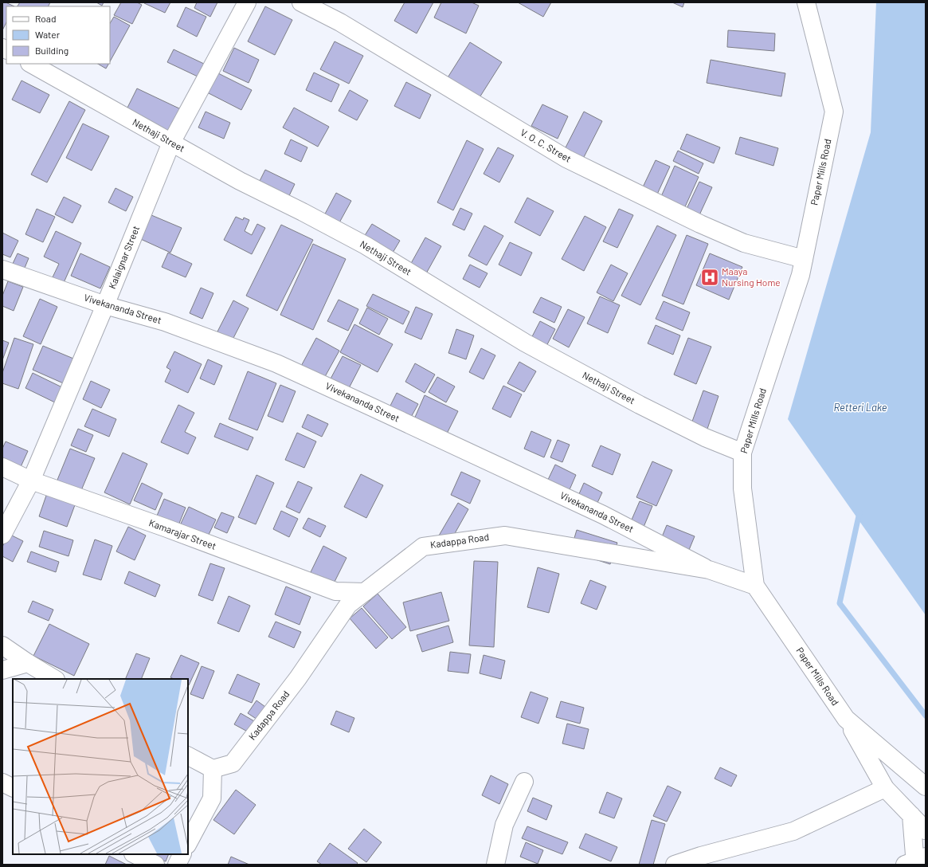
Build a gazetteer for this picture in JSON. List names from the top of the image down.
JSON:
{
  "streets": {
    "street": [
      "Nethaji Street",
      "V. O. C. Street",
      "Paper Mills Road",
      "Kalaignar Street",
      "Vivekananda Street",
      "Kamarajar Street",
      "Kadappa Road"
    ]
  },
  "crossings": [
    ["Nethaji Street", "Paper Mills Road"],
    ["Nethaji Street", "Kalaignar Street"],
    ["V. O. C. Street", "Paper Mills Road"],
    ["Paper Mills Road", "Kadappa Road"],
    ["Kalaignar Street", "Vivekananda Street"],
    ["Kalaignar Street", "Kamarajar Street"],
    ["Vivekananda Street", "Kadappa Road"],
    ["Kamarajar Street", "Kadappa Road"]
  ],
  "water": ["Retteri Lake"],
  "places": {
    "hospital": ["Maaya Nursing Home"]
  },
  "legend": ["Road", "Water", "Building"]
}
